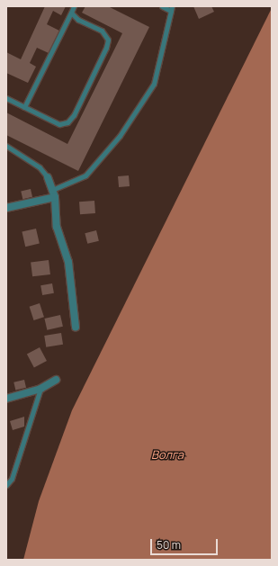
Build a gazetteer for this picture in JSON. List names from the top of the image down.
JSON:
{
  "water": ["Волга"],
  "scale_bar": "50 m"
}
